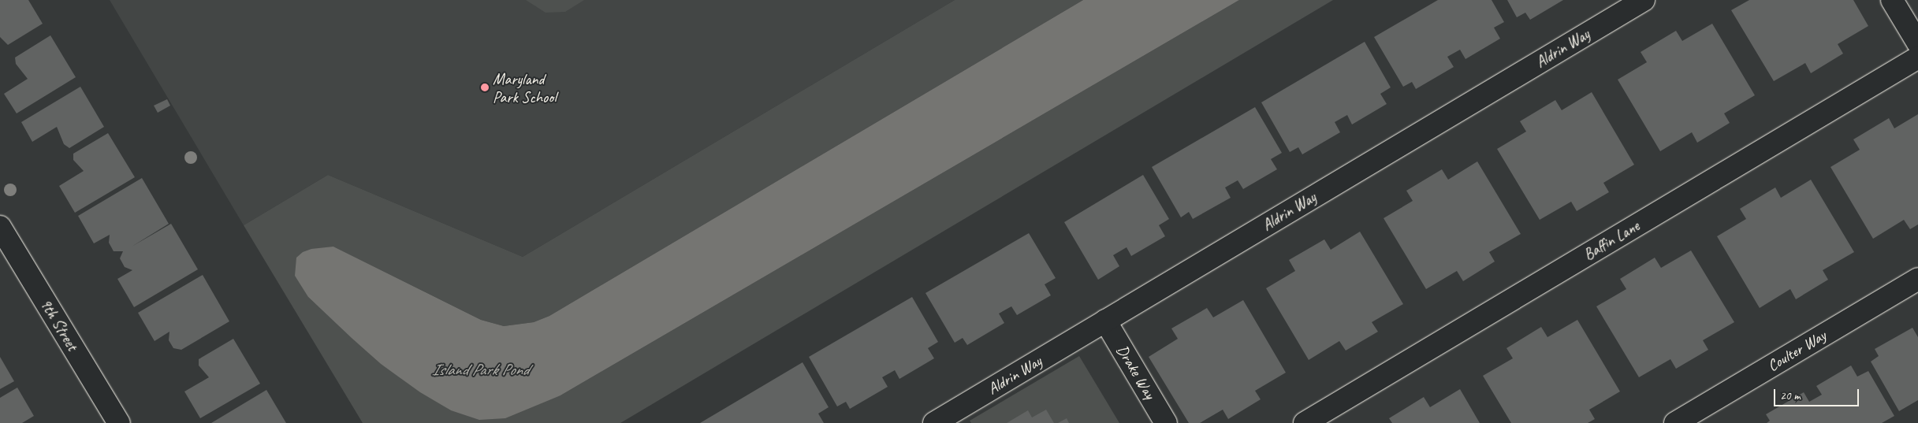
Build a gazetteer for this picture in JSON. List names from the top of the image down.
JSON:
{
  "streets": {
    "street": [
      "Aldrin Way",
      "Baffin Lane",
      "9th Street",
      "Coulter Way",
      "Drake Way"
    ]
  },
  "crossings": [
    ["Aldrin Way", "Drake Way"]
  ],
  "water": ["Island Park Pond"],
  "places": ["Maryland Park School"],
  "scale_bar": "20 m"
}
